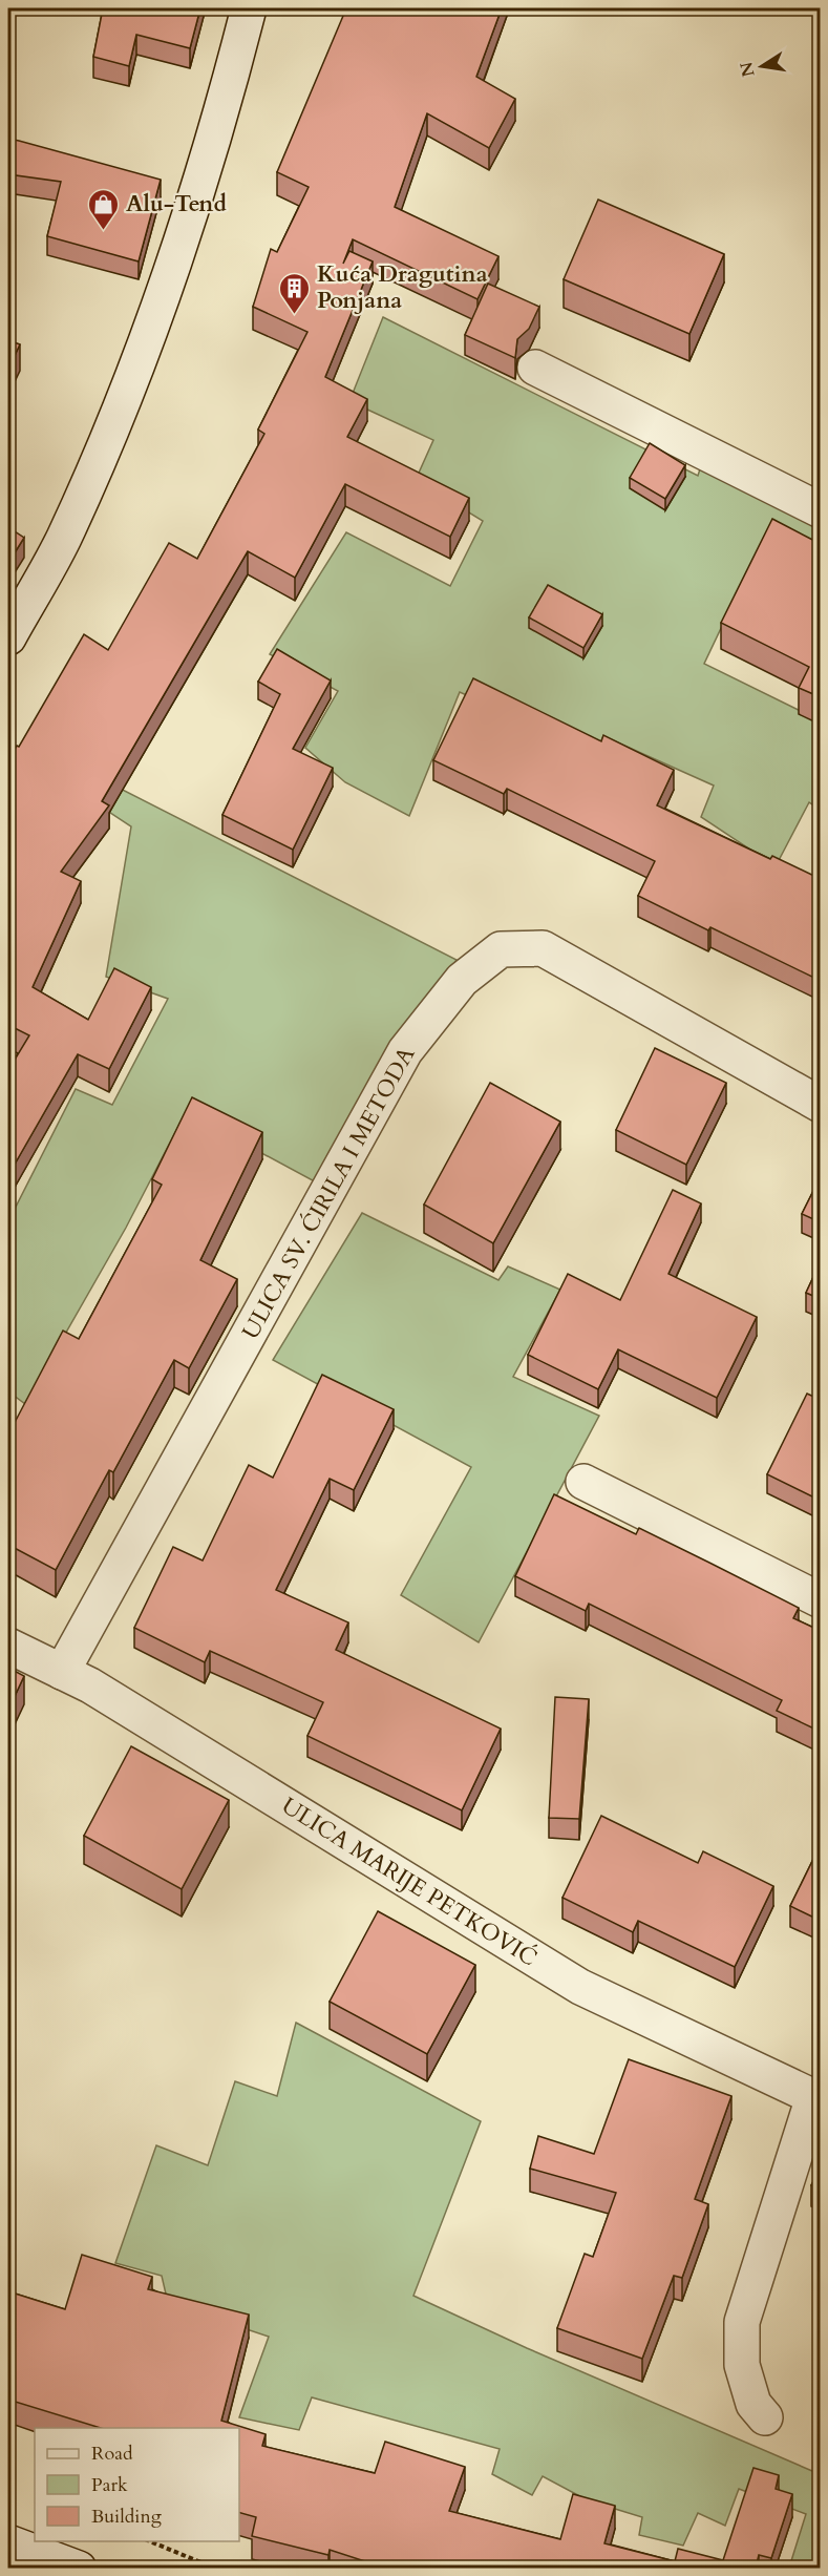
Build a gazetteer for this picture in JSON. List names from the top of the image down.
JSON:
{
  "streets": {
    "street": ["ULICA SV. ĆIRILA I METODA", "ULICA MARIJE PETKOVIĆ"]
  },
  "crossings": [
    ["ULICA SV. ĆIRILA I METODA", "ULICA MARIJE PETKOVIĆ"]
  ],
  "places": {
    "shop": ["Alu-Tend"],
    "building": ["Kuća Dragutina Ponjana"]
  },
  "legend": ["Road", "Park", "Building"],
  "north": "left"
}
